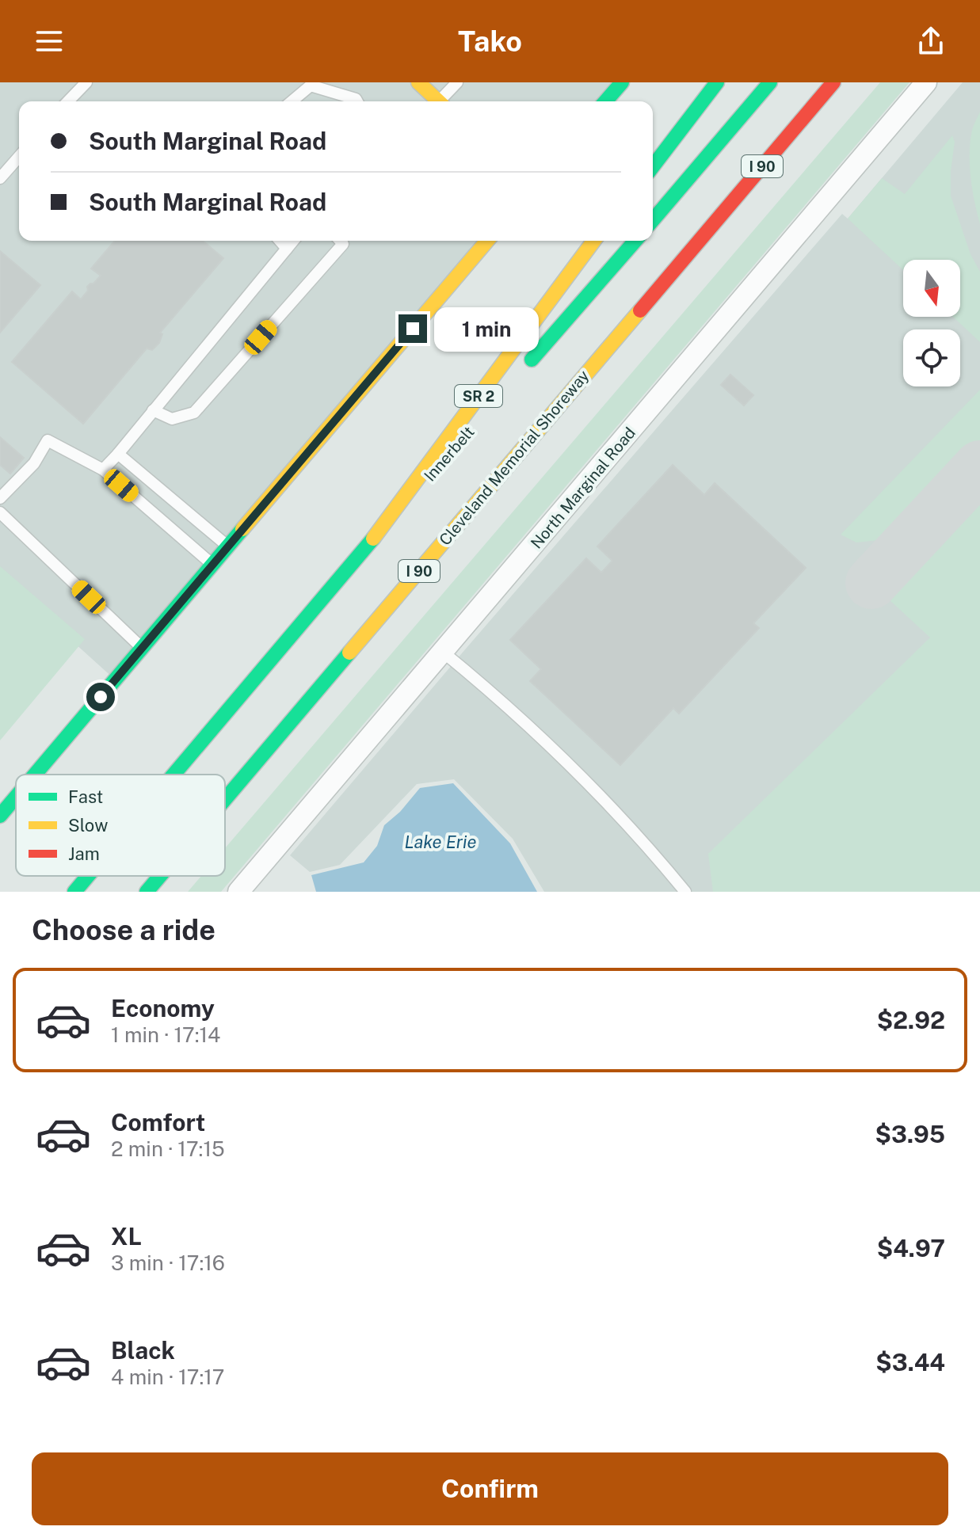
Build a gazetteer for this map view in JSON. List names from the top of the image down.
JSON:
{
  "streets": {
    "main road": [
      "I 90",
      "SR 2",
      "Innerbelt",
      "Cleveland Memorial Shoreway"
    ],
    "street": ["North Marginal Road"]
  },
  "crossings": [
    ["SR 2", "Innerbelt"]
  ],
  "water": ["Lake Erie"],
  "legend": ["Fast", "Slow", "Jam"],
  "north": "bottom",
  "page": {
    "header": "Tako",
    "banner": ["South Marginal Road", "South Marginal Road"],
    "bubble": "1 min",
    "heading": "Choose a ride",
    "list": [
      {
        "name": "Economy",
        "note": "1 min · 17:14",
        "value": "$2.92"
      },
      {
        "name": "Comfort",
        "note": "2 min · 17:15",
        "value": "$3.95"
      },
      {
        "name": "XL",
        "note": "3 min · 17:16",
        "value": "$4.97"
      },
      {
        "name": "Black",
        "note": "4 min · 17:17",
        "value": "$3.44"
      }
    ],
    "buttons": "Confirm"
  }
}
